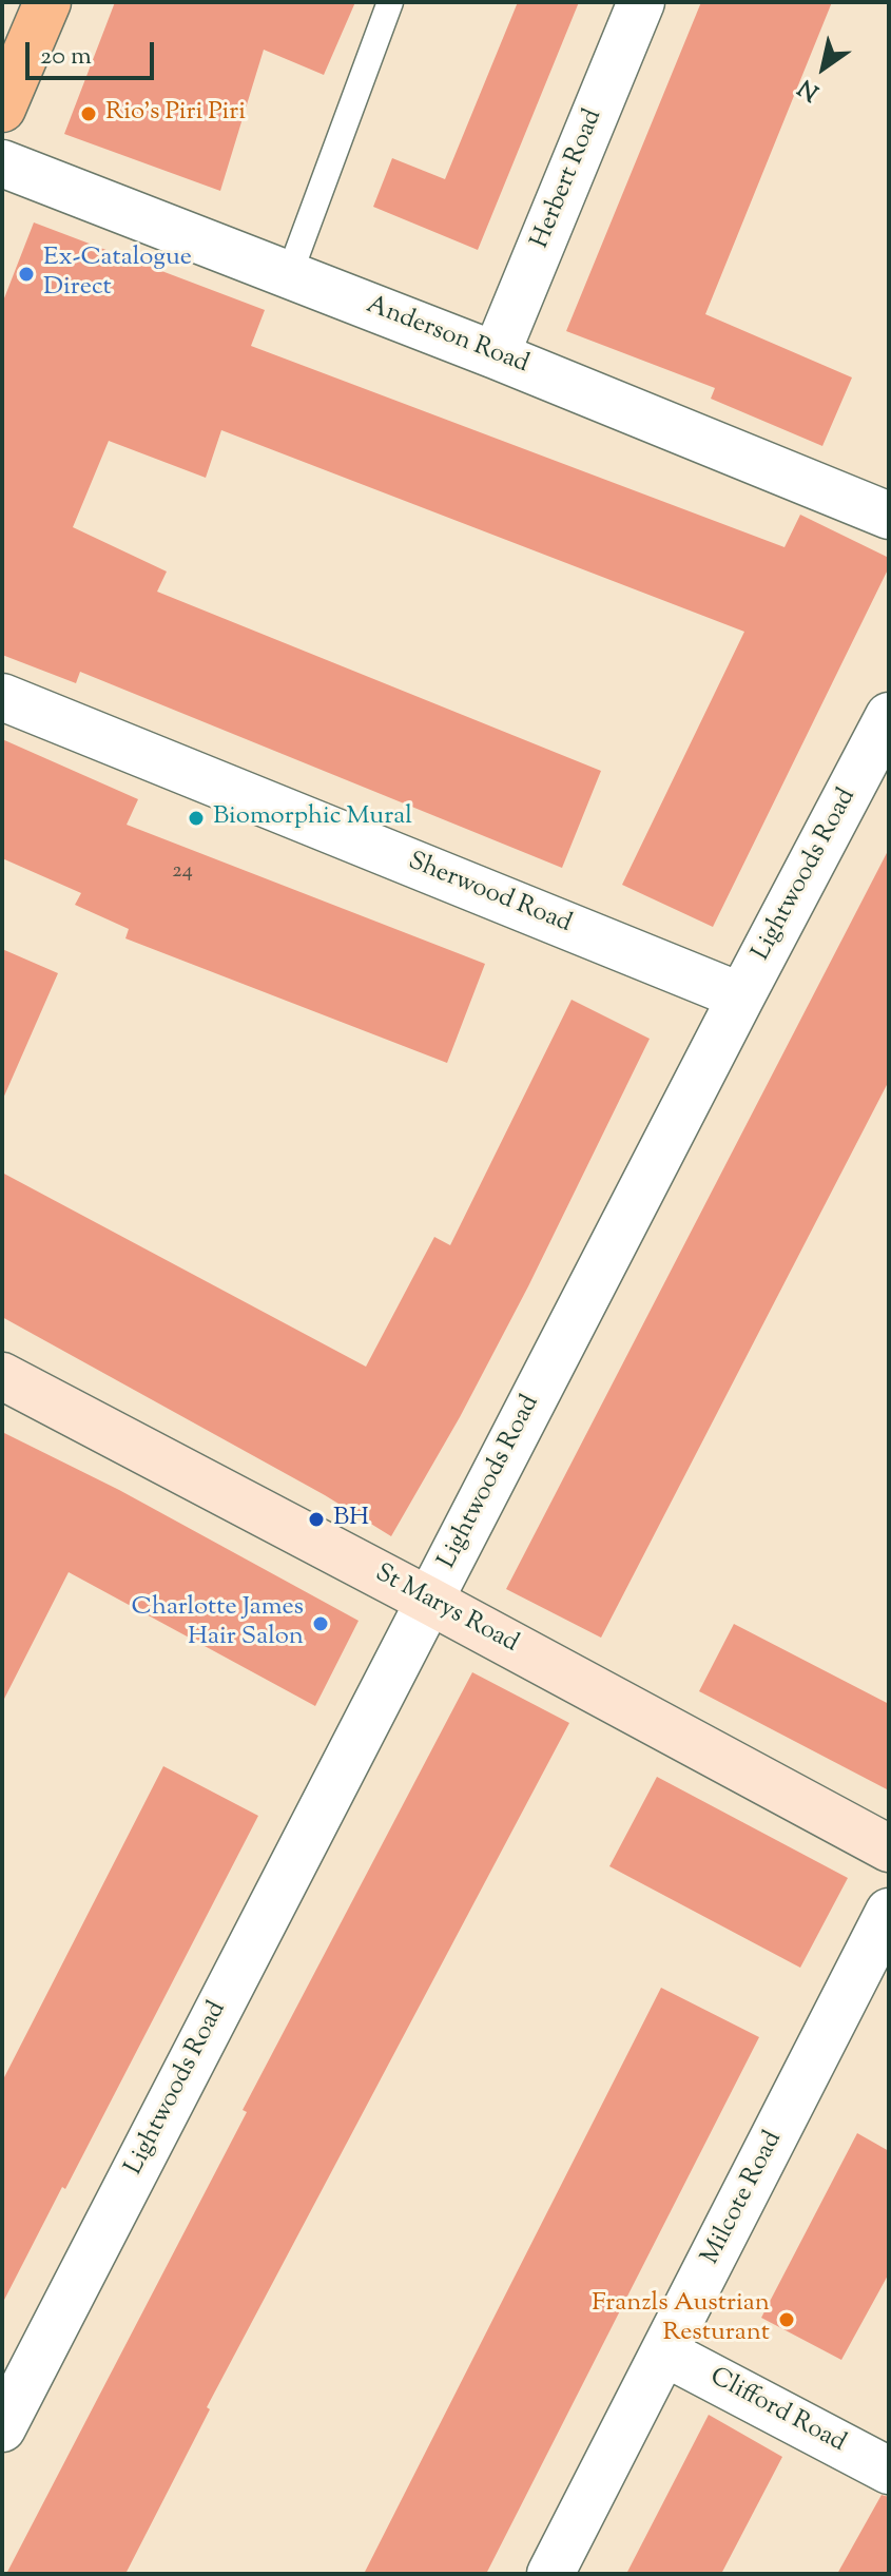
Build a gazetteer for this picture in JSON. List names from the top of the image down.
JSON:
{
  "streets": {
    "street": [
      "Herbert Road",
      "Anderson Road",
      "Lightwoods Road",
      "Sherwood Road",
      "St Marys Road",
      "Milcote Road",
      "Clifford Road"
    ]
  },
  "crossings": [
    ["Herbert Road", "Anderson Road"],
    ["Lightwoods Road", "Sherwood Road"],
    ["Lightwoods Road", "St Marys Road"],
    ["Milcote Road", "Clifford Road"]
  ],
  "places": [
    "Rio's Piri Piri",
    "Ex-Catalogue Direct",
    "Biomorphic Mural",
    "BH",
    "Charlotte James Hair Salon",
    "Franzls Austrian Resturant"
  ],
  "house_numbers": ["24"],
  "scale_bar": "20 m",
  "north": "bottom left"
}
